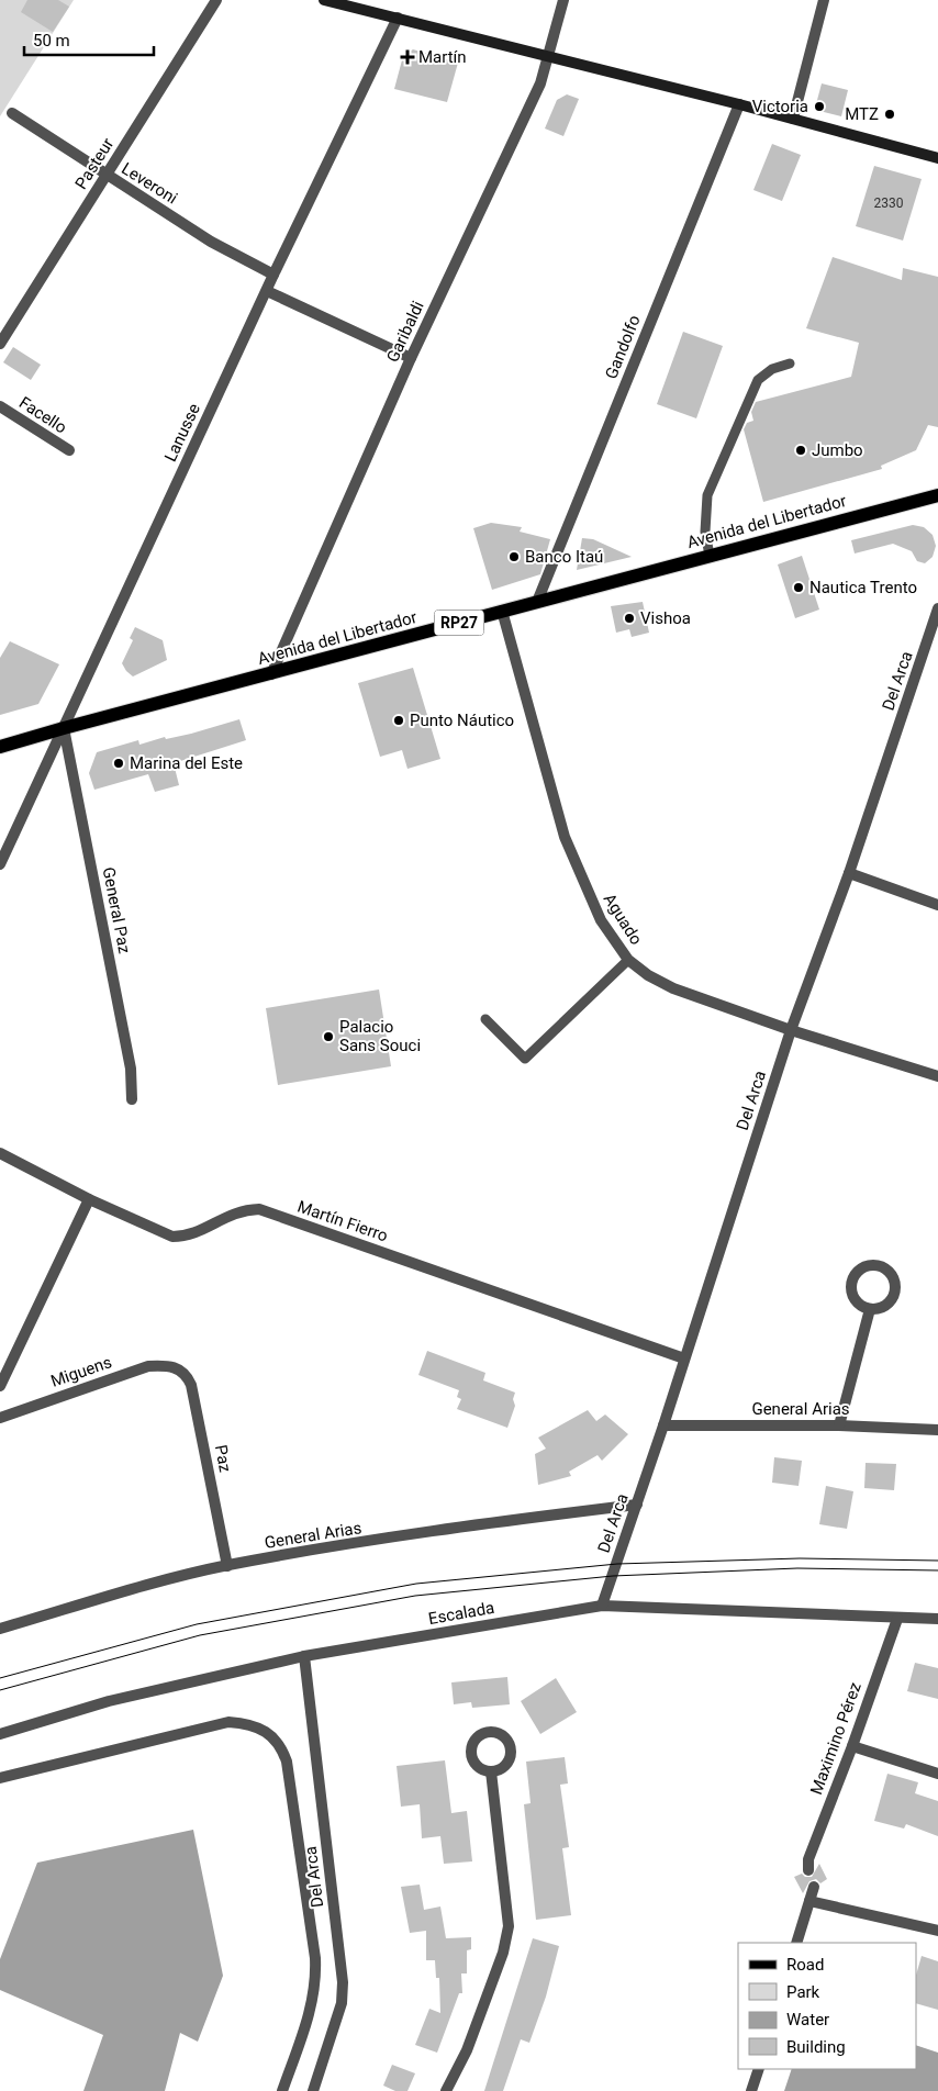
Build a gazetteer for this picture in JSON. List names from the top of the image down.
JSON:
{
  "streets": {
    "main road": ["Avenida del Libertador", "RP27"],
    "street": [
      "Pasteur",
      "Leveroni",
      "Garibaldi",
      "Gandolfo",
      "Facello",
      "Lanusse",
      "Del Arca",
      "General Paz",
      "Aguado",
      "Martín Fierro",
      "Miguens",
      "General Arias",
      "Paz",
      "Escalada",
      "Maximino Pérez"
    ]
  },
  "crossings": [
    ["Pasteur", "Leveroni"],
    ["Leveroni", "Lanusse"],
    ["Garibaldi", "Avenida del Libertador"],
    ["Gandolfo", "Avenida del Libertador"],
    ["Lanusse", "Avenida del Libertador"],
    ["Lanusse", "General Paz"],
    ["Avenida del Libertador", "RP27"],
    ["Avenida del Libertador", "General Paz"],
    ["Avenida del Libertador", "Aguado"],
    ["Del Arca", "Aguado"],
    ["Del Arca", "Martín Fierro"],
    ["Del Arca", "General Arias"],
    ["Del Arca", "Escalada"],
    ["Miguens", "Paz"],
    ["General Arias", "Paz"],
    ["Escalada", "Maximino Pérez"]
  ],
  "places": {
    "health": ["Martín"],
    "other": [
      "Victoria",
      "MTZ",
      "Jumbo",
      "Banco Itaú",
      "Nautica Trento",
      "Vishoa",
      "Punto Náutico",
      "Marina del Este",
      "Palacio Sans Souci"
    ]
  },
  "house_numbers": ["2330"],
  "legend": [
    "Road",
    "Park",
    "Water",
    "Building"
  ],
  "scale_bar": "50 m"
}
